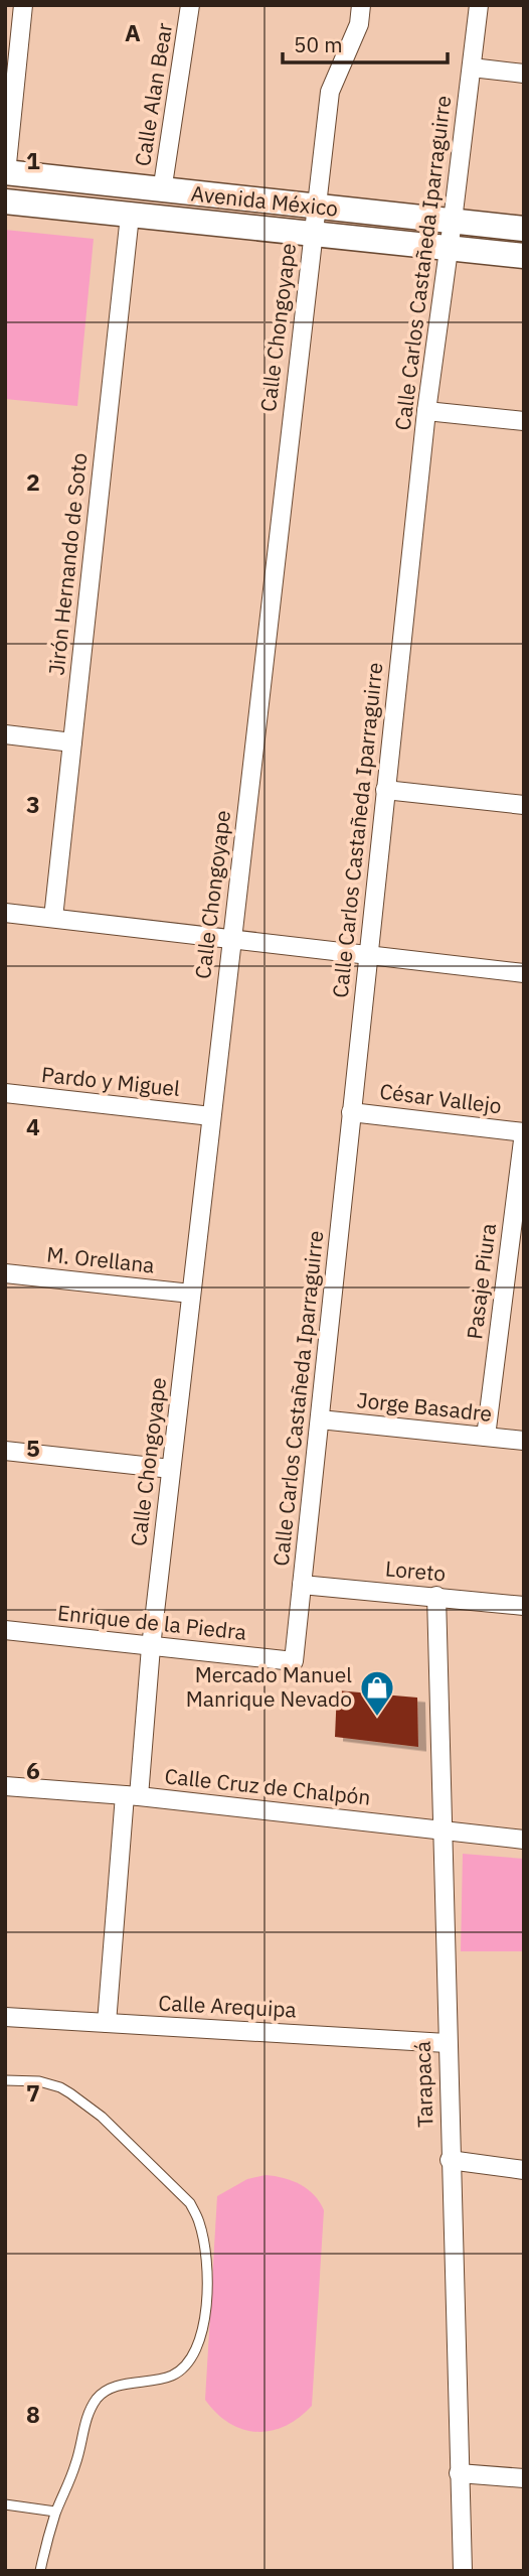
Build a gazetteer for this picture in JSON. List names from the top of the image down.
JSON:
{
  "streets": {
    "street": [
      "Calle Alan Bear",
      "Avenida México",
      "Calle Carlos Castañeda Iparraguirre",
      "Calle Chongoyape",
      "Jirón Hernando de Soto",
      "Pardo y Miguel",
      "César Vallejo",
      "M. Orellana",
      "Pasaje Piura",
      "Jorge Basadre",
      "Loreto",
      "Enrique de la Piedra",
      "Calle Cruz de Chalpón",
      "Calle Arequipa",
      "Tarapacá"
    ]
  },
  "crossings": [
    ["Calle Alan Bear", "Avenida México"],
    ["Avenida México", "Calle Carlos Castañeda Iparraguirre"],
    ["Avenida México", "Calle Chongoyape"],
    ["Avenida México", "Jirón Hernando de Soto"],
    ["Calle Carlos Castañeda Iparraguirre", "César Vallejo"],
    ["Calle Carlos Castañeda Iparraguirre", "Jorge Basadre"],
    ["Calle Carlos Castañeda Iparraguirre", "Loreto"],
    ["Calle Carlos Castañeda Iparraguirre", "Enrique de la Piedra"],
    ["Calle Chongoyape", "Pardo y Miguel"],
    ["Calle Chongoyape", "M. Orellana"],
    ["Calle Chongoyape", "Enrique de la Piedra"],
    ["Calle Chongoyape", "Calle Cruz de Chalpón"],
    ["Calle Chongoyape", "Calle Arequipa"],
    ["César Vallejo", "Pasaje Piura"],
    ["Pasaje Piura", "Jorge Basadre"],
    ["Loreto", "Tarapacá"],
    ["Calle Cruz de Chalpón", "Tarapacá"],
    ["Calle Arequipa", "Tarapacá"]
  ],
  "places": {
    "shop": ["Mercado Manuel Manrique Nevado"]
  },
  "scale_bar": "50 m",
  "grid": {
    "columns": ["A"],
    "rows": [
      "1",
      "2",
      "3",
      "4",
      "5",
      "6",
      "7",
      "8"
    ]
  }
}
